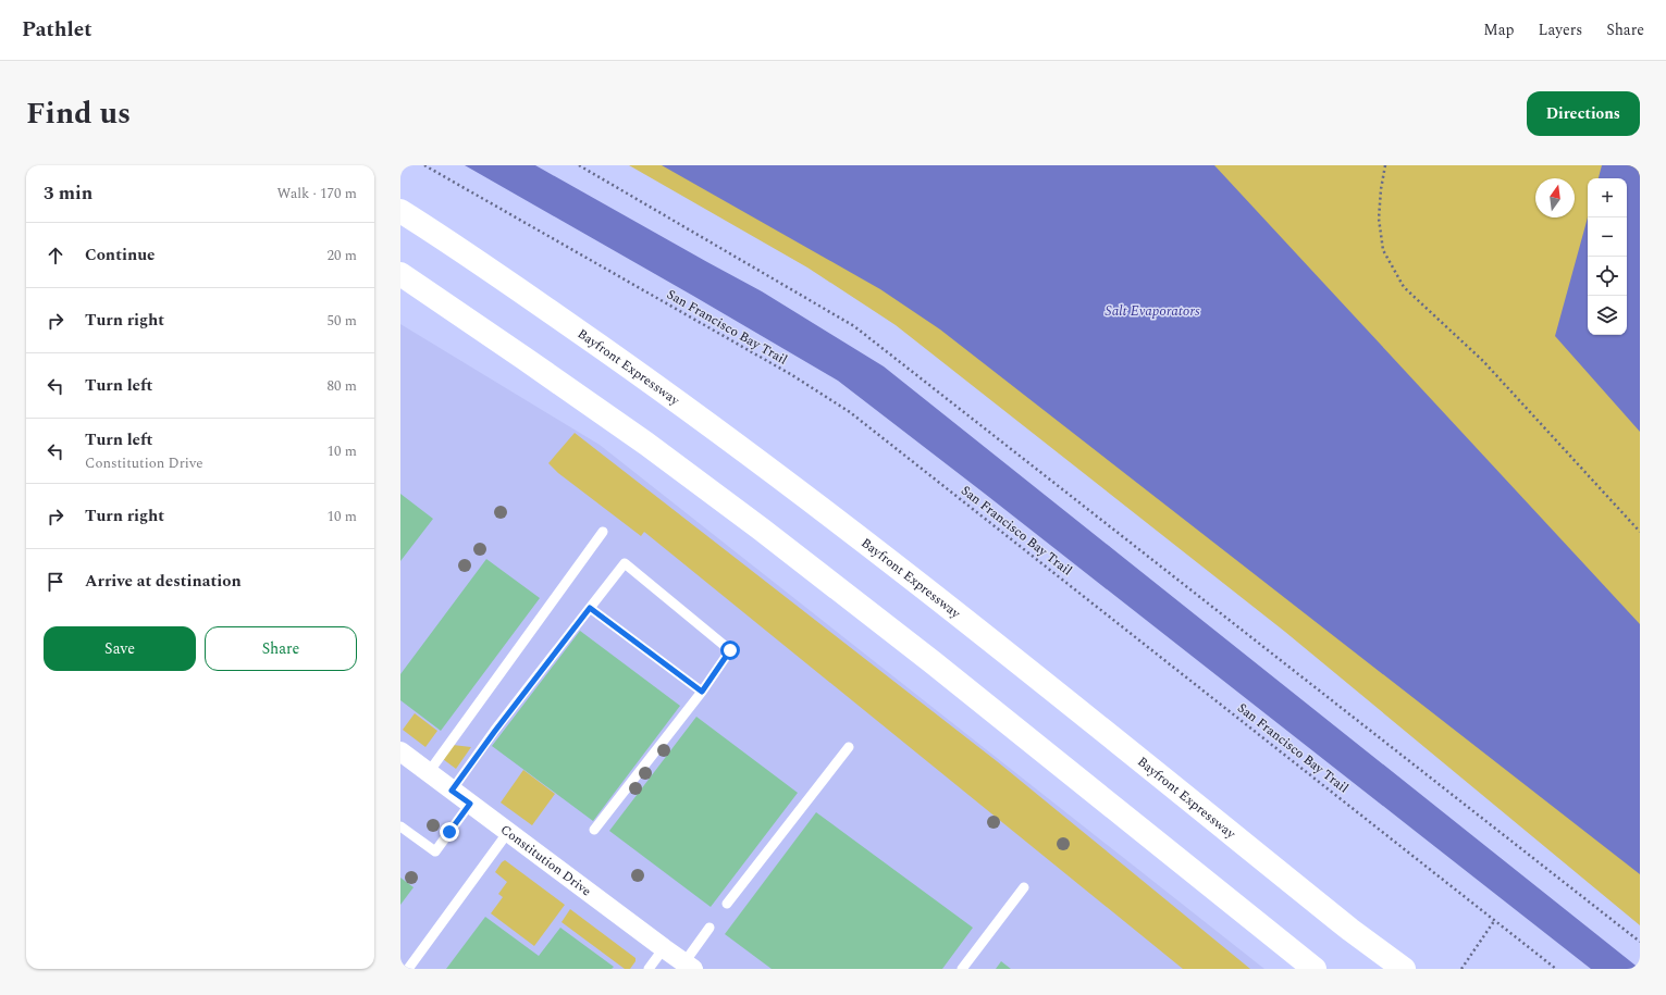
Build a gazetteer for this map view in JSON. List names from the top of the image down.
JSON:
{
  "streets": {
    "highway": ["Bayfront Expressway"],
    "street": ["Constitution Drive"],
    "path": ["San Francisco Bay Trail"]
  },
  "water": ["Salt Evaporators"],
  "north": "top",
  "page": {
    "header": "Pathlet",
    "nav": ["Map", "Layers", "Share"],
    "title": "Find us",
    "buttons": [
      "Directions",
      ["Save", "Share"]
    ],
    "heading": ["3 min", "Walk · 170 m"],
    "map_buttons": ["+", "−"],
    "list": [
      ["Continue", "20 m"],
      ["Turn right", "50 m"],
      ["Turn left", "80 m"],
      ["Turn left", "Constitution Drive", "10 m"],
      ["Turn right", "10 m"],
      "Arrive at destination"
    ]
  }
}
